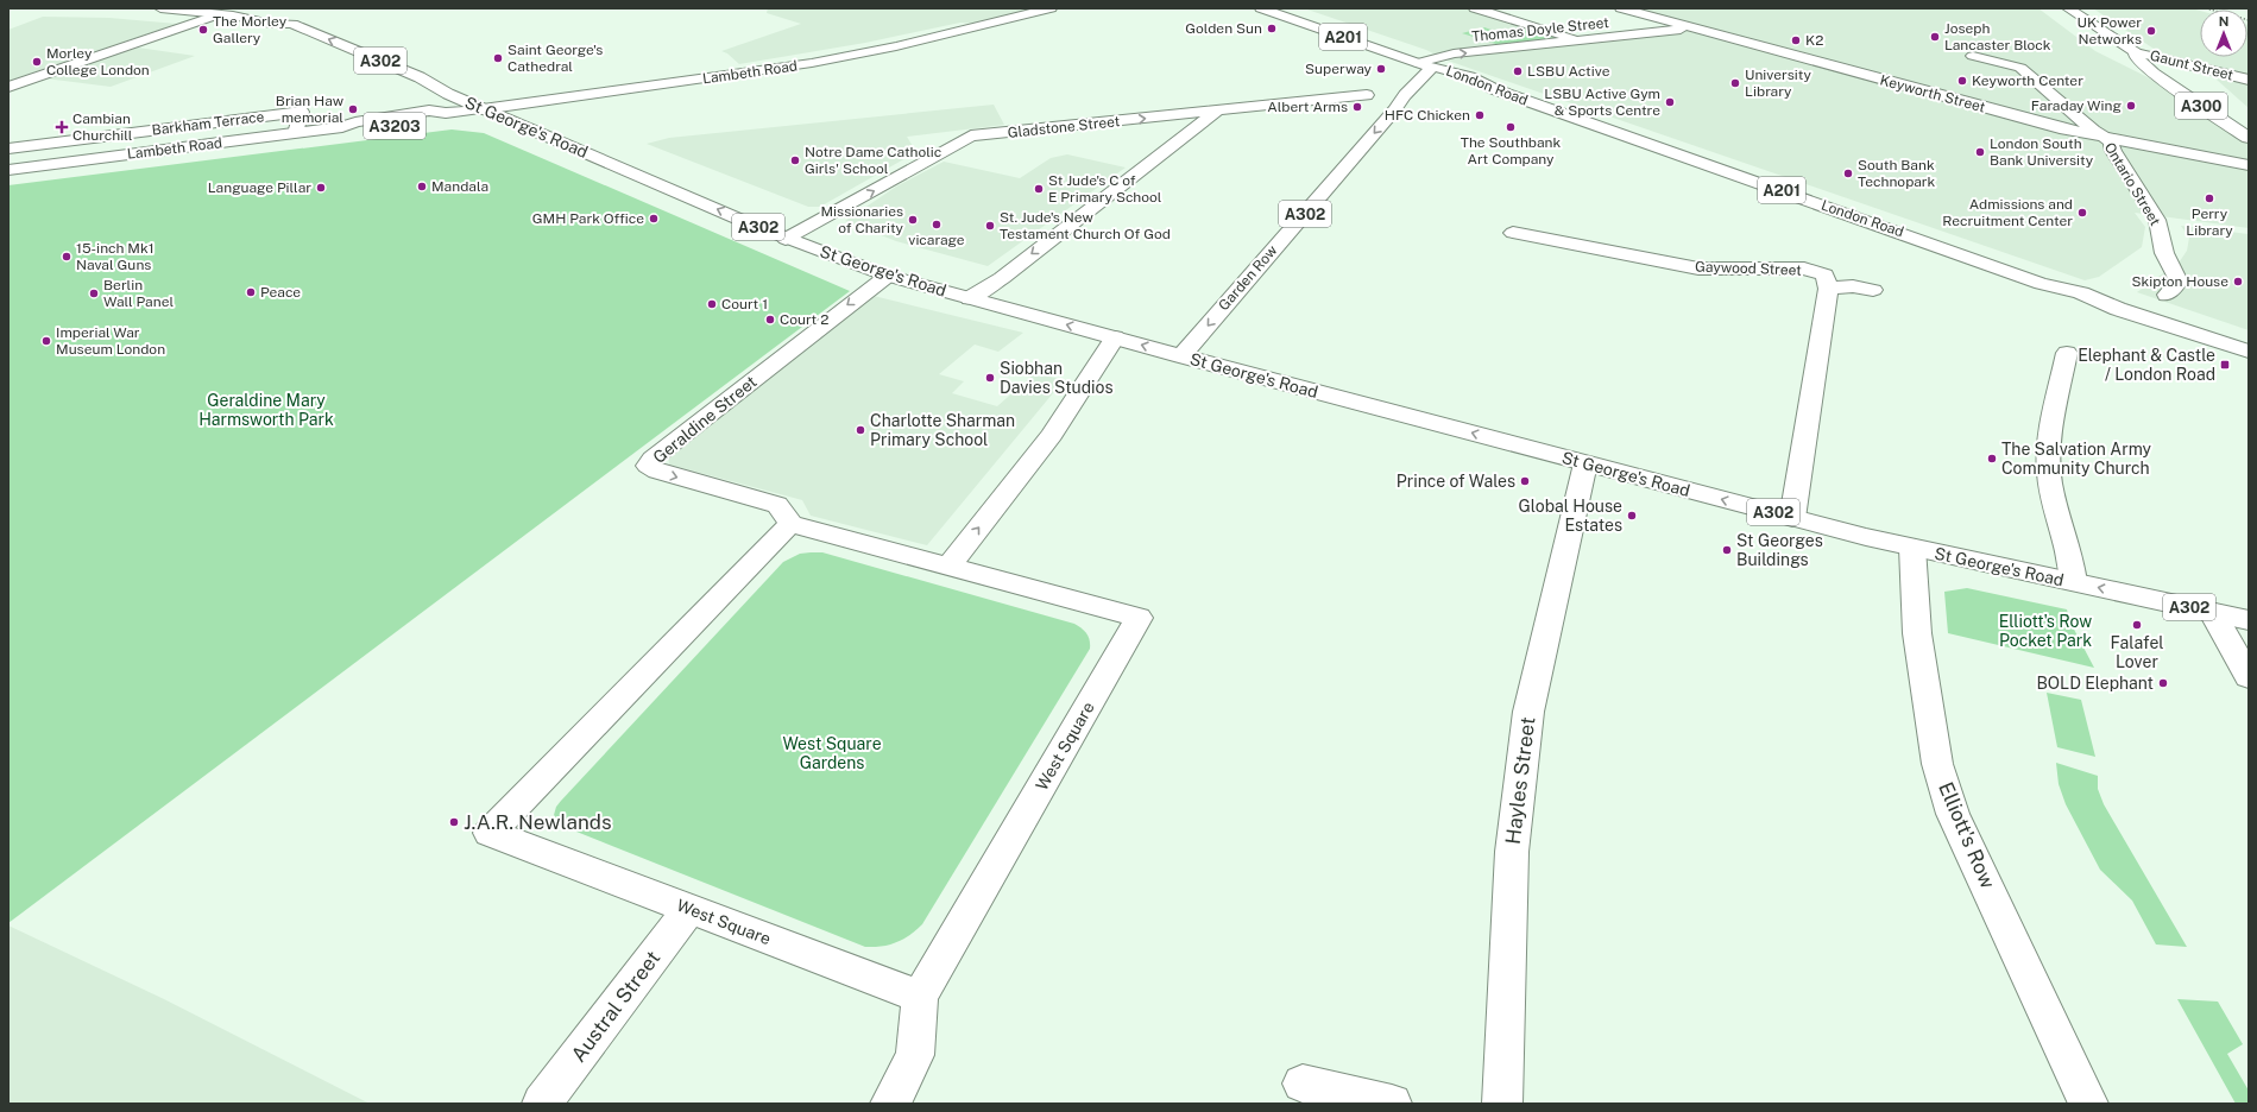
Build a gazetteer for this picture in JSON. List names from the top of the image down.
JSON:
{
  "streets": {
    "street": [
      "Thomas Doyle Street",
      "A201",
      "A302",
      "Gaunt Street",
      "Lambeth Road",
      "London Road",
      "Keyworth Street",
      "A300",
      "Barkham Terrace",
      "A3203",
      "St George's Road",
      "Gladstone Street",
      "Ontario Street",
      "Gaywood Street",
      "Garden Row",
      "Geraldine Street",
      "West Square",
      "Hayles Street",
      "Elliott's Row",
      "Austral Street"
    ]
  },
  "crossings": [
    ["Thomas Doyle Street", "A201"],
    ["Thomas Doyle Street", "London Road"],
    ["Thomas Doyle Street", "Keyworth Street"],
    ["Thomas Doyle Street", "Garden Row"],
    ["A201", "London Road"],
    ["A201", "Garden Row"],
    ["A302", "St George's Road"],
    ["Gaunt Street", "A300"],
    ["Lambeth Road", "Barkham Terrace"],
    ["Lambeth Road", "St George's Road"],
    ["London Road", "Garden Row"],
    ["Keyworth Street", "Ontario Street"],
    ["St George's Road", "Gladstone Street"],
    ["St George's Road", "Garden Row"],
    ["St George's Road", "Geraldine Street"],
    ["St George's Road", "Hayles Street"],
    ["St George's Road", "Elliott's Row"],
    ["Geraldine Street", "West Square"],
    ["West Square", "Austral Street"]
  ],
  "one_way": ["Thomas Doyle Street", "St George's Road"],
  "parks": ["Geraldine Mary Harmsworth Park", "Elliott's Row Pocket Park", "West Square Gardens"],
  "places": {
    "other": [
      "Golden Sun",
      "The Morley Gallery",
      "UK Power Networks",
      "Joseph Lancaster Block",
      "K2",
      "Saint George's Cathedral",
      "Morley College London",
      "Superway",
      "LSBU Active",
      "Keyworth Center",
      "University Library",
      "LSBU Active Gym & Sports Centre",
      "Faraday Wing",
      "Albert Arms",
      "Brian Haw memorial",
      "HFC Chicken",
      "The Southbank Art Company",
      "London South Bank University",
      "Notre Dame Catholic Girls' School",
      "South Bank Technopark",
      "Mandala",
      "Language Pillar",
      "St Jude's C of E Primary School",
      "Perry Library",
      "Admissions and Recruitment Center",
      "GMH Park Office",
      "Missionaries of Charity",
      "vicarage",
      "St. Jude's New Testament Church Of God",
      "15-inch Mk1 Naval Guns",
      "Skipton House",
      "Peace",
      "Berlin Wall Panel",
      "Court 1",
      "Court 2",
      "Imperial War Museum London",
      "Siobhan Davies Studios",
      "Charlotte Sharman Primary School",
      "The Salvation Army Community Church",
      "Prince of Wales",
      "Global House Estates",
      "St Georges Buildings",
      "Falafel Lover",
      "BOLD Elephant",
      "J.A.R. Newlands"
    ],
    "health": ["Cambian Churchill"],
    "transit": ["Elephant & Castle / London Road"]
  },
  "north": "top"
}
